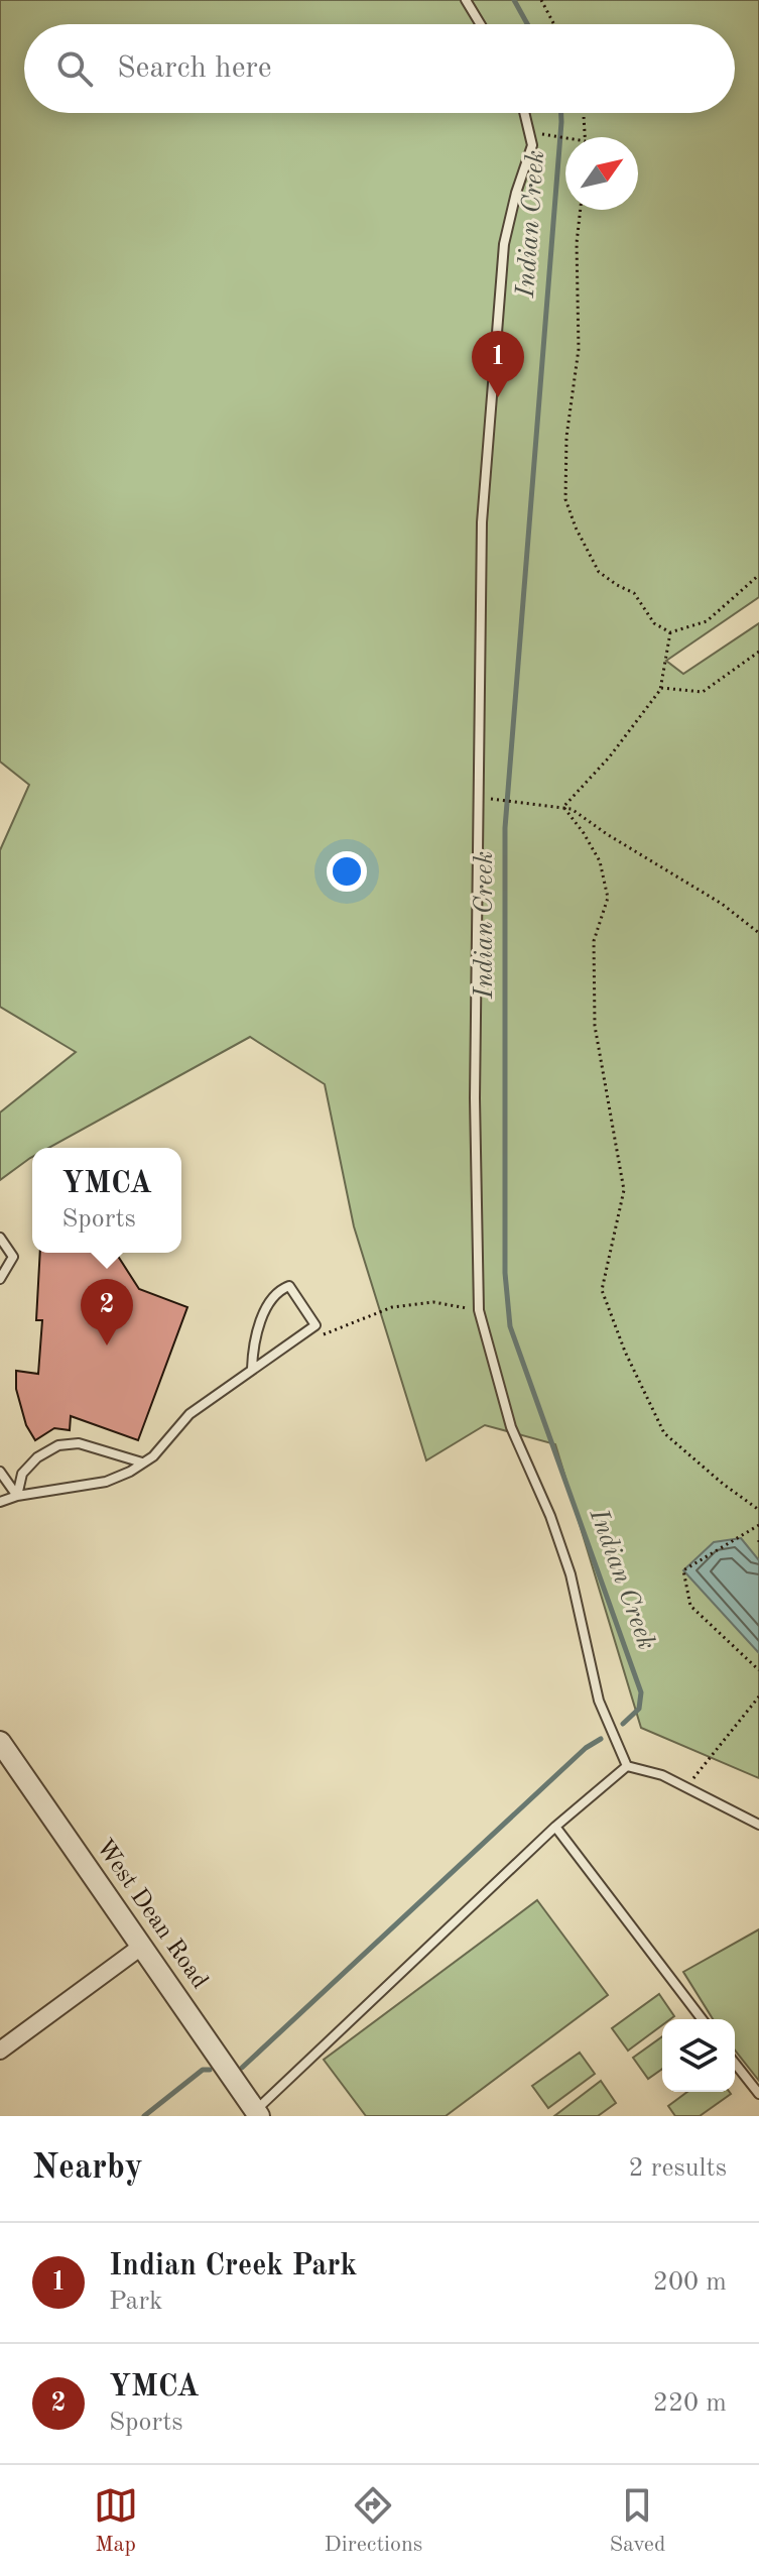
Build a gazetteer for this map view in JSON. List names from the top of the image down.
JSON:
{
  "streets": {
    "street": ["West Dean Road"]
  },
  "water": ["Indian Creek"],
  "north": "top right",
  "page": {
    "search": "Search here",
    "pins": ["1", "2"],
    "popup": ["YMCA", "Sports"],
    "heading": ["Nearby", "2 results"],
    "list": [
      {
        "mark": "1",
        "name": "Indian Creek Park",
        "note": "Park",
        "value": "200 m"
      },
      {
        "mark": "2",
        "name": "YMCA",
        "note": "Sports",
        "value": "220 m"
      }
    ],
    "nav": ["Map", "Directions", "Saved"]
  }
}
